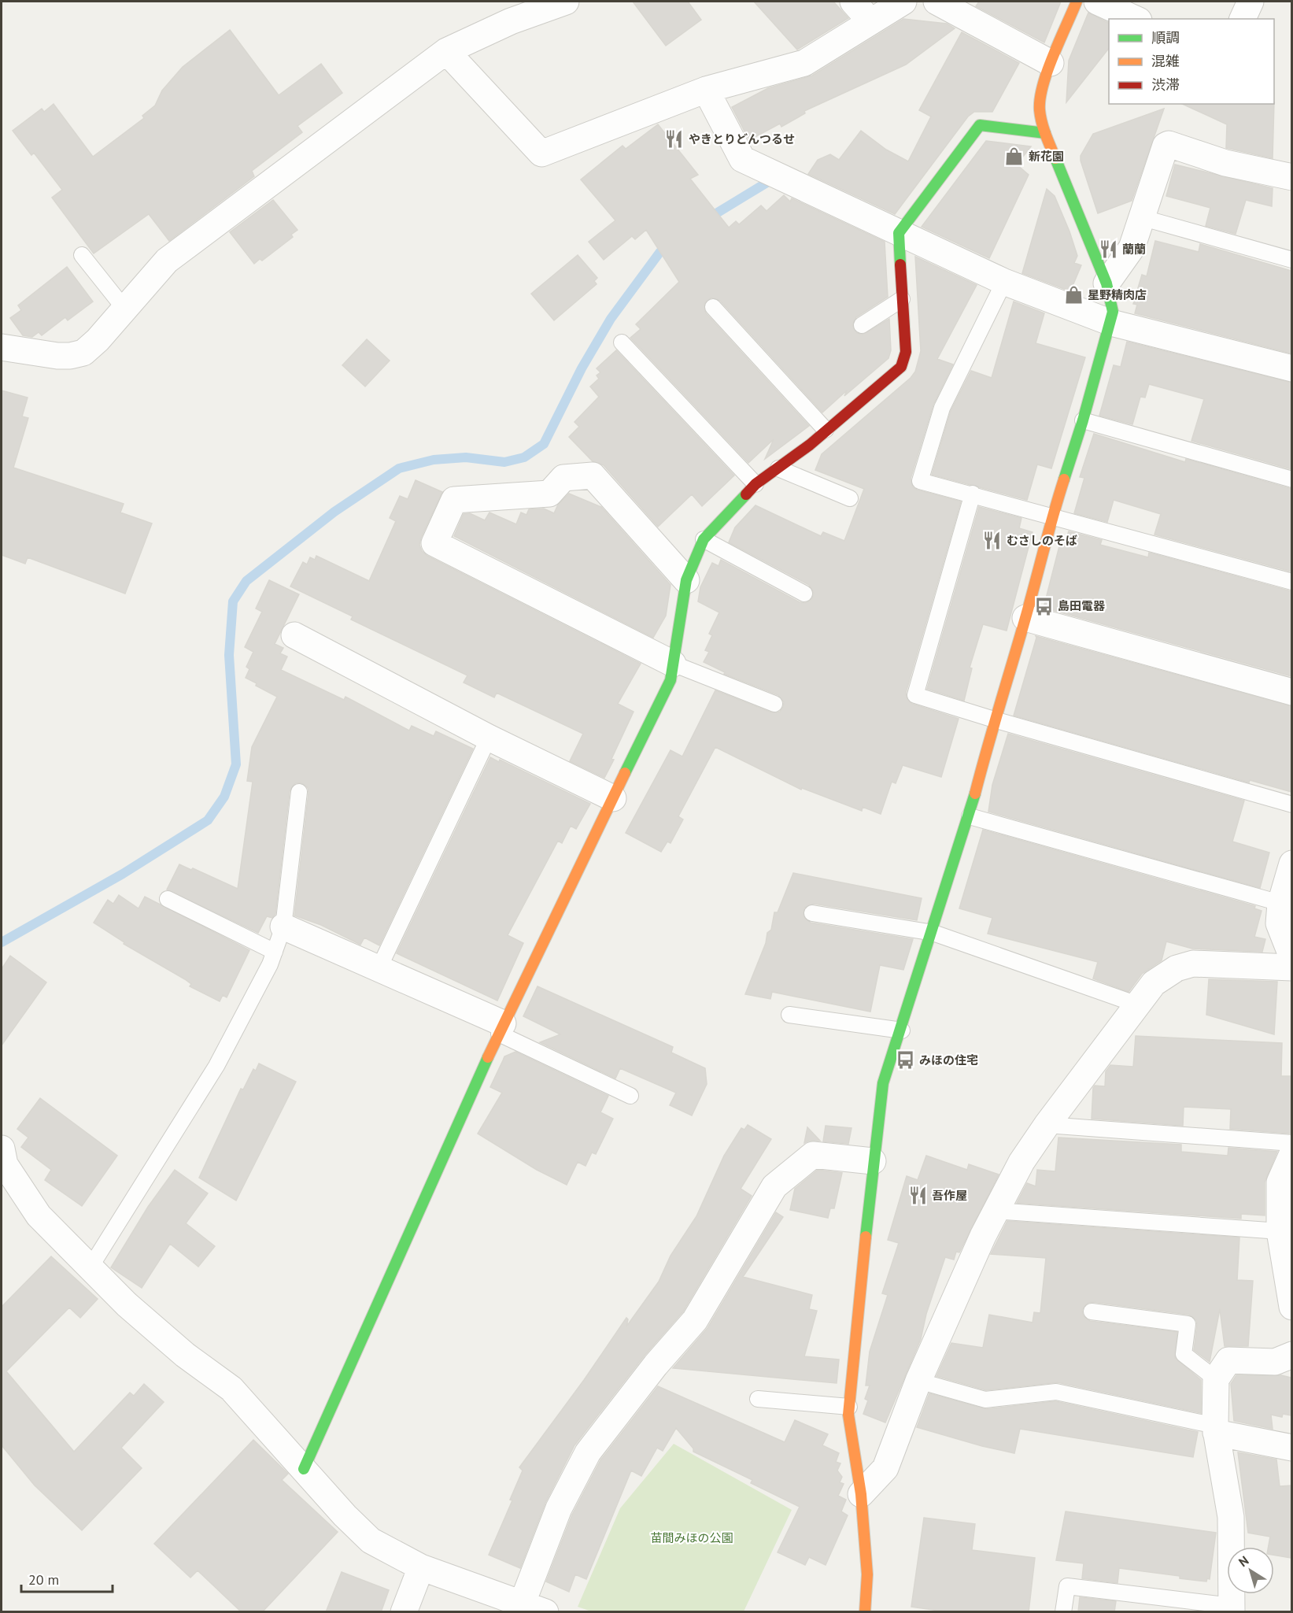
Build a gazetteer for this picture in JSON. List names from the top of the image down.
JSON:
{
  "parks": ["苗間みほの公園"],
  "places": {
    "restaurant": [
      "やきとりどんつるせ",
      "蘭蘭",
      "むさしのそば",
      "吾作屋"
    ],
    "shop": ["新花園", "星野精肉店"],
    "bus stop": ["島田電器", "みほの住宅"]
  },
  "legend": ["順調", "混雑", "渋滞"],
  "scale_bar": "20 m",
  "north": "top left"
}
